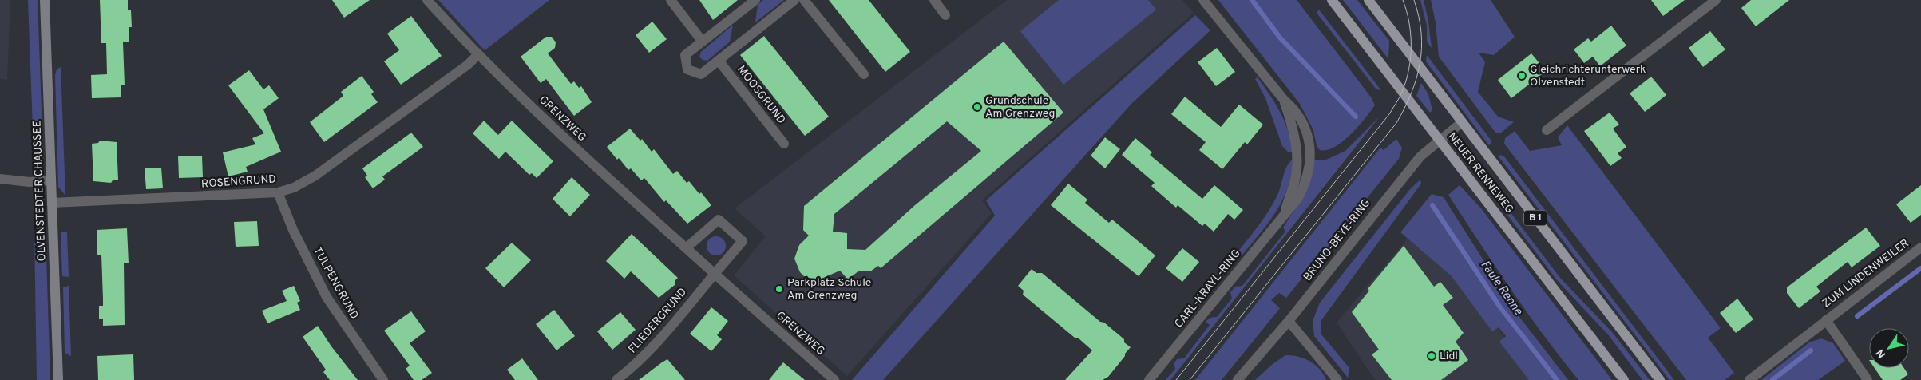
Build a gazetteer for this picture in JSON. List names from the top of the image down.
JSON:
{
  "streets": {
    "main road": ["NEUER RENNEWEG", "B 1"],
    "street": [
      "MOOSGRUND",
      "GRENZWEG",
      "ROSENGRUND",
      "OLVENSTEDTER CHAUSSEE",
      "BRUNO-BEYE-RING",
      "ZUM LINDENWEILER",
      "TULPENGRUND",
      "CARL-KRAYL-RING",
      "FLIEDERGRUND"
    ]
  },
  "crossings": [
    ["GRENZWEG", "ROSENGRUND"],
    ["GRENZWEG", "FLIEDERGRUND"],
    ["NEUER RENNEWEG", "BRUNO-BEYE-RING"],
    ["ROSENGRUND", "OLVENSTEDTER CHAUSSEE"],
    ["ROSENGRUND", "TULPENGRUND"]
  ],
  "water": ["Faule Renne"],
  "places": [
    "Gleichrichterunterwerk Olvenstedt",
    "Grundschule Am Grenzweg",
    "Parkplatz Schule Am Grenzweg",
    "Lidl"
  ],
  "north": "bottom left"
}
